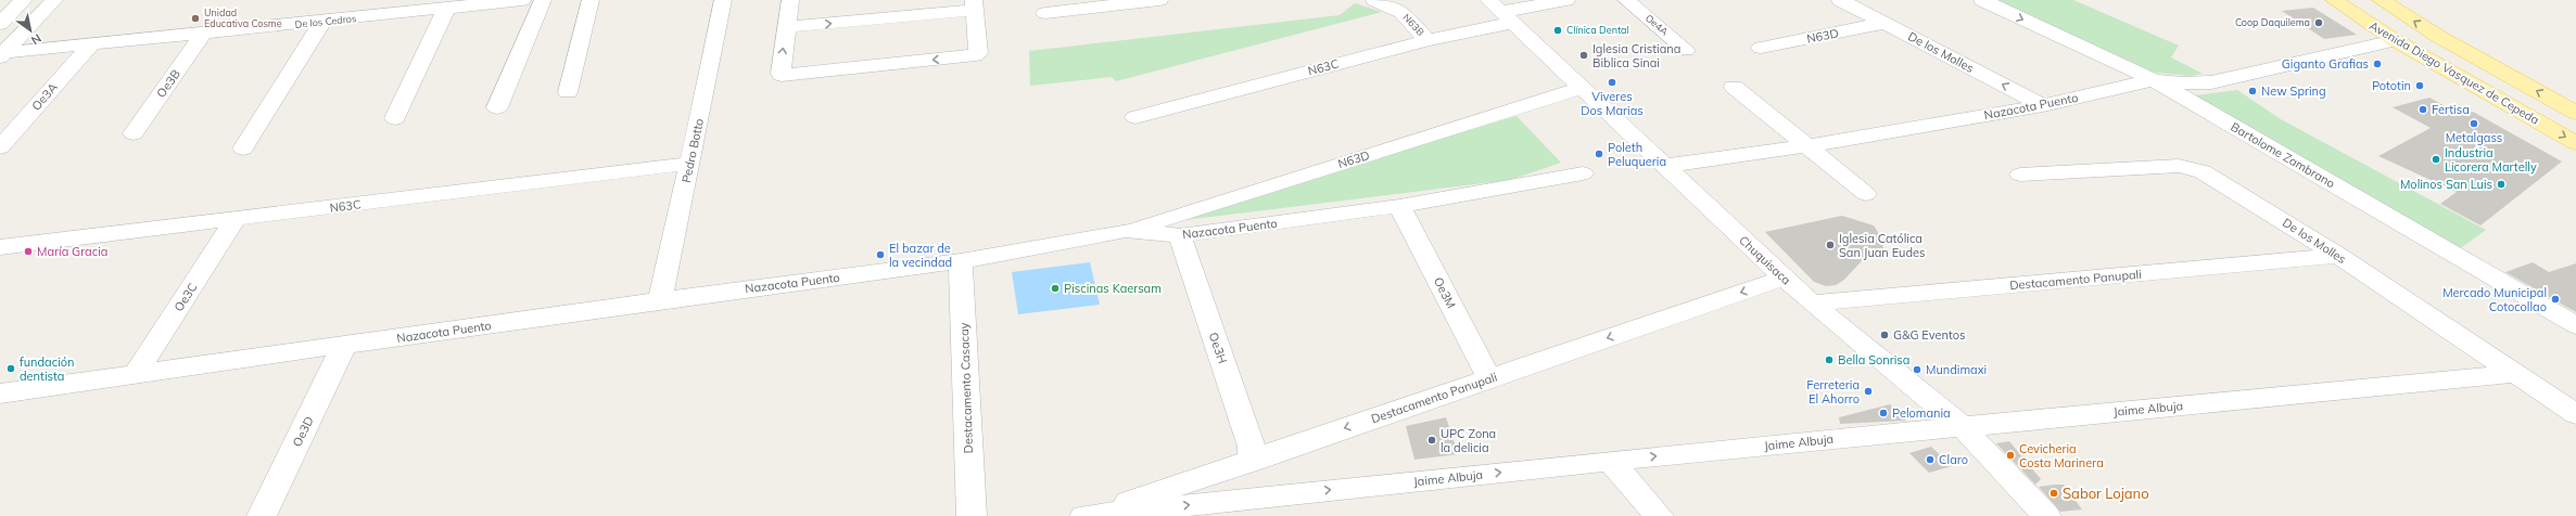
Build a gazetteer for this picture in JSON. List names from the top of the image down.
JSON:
{
  "streets": {
    "main road": ["Avenida Diego Vasquez de Cepeda"],
    "street": [
      "De los Cedros",
      "N63B",
      "Oe4A",
      "N63D",
      "De los Molles",
      "N63C",
      "Oe3B",
      "Oe3A",
      "Nazacota Puento",
      "Pedro Botto",
      "Bartolome Zambrano",
      "Chuquisaca",
      "Destacamento Panupali",
      "Oe3M",
      "Oe3C",
      "Oe3H",
      "Destacamento Casacay",
      "Jaime Albuja",
      "Oe3D"
    ]
  },
  "crossings": [
    ["De los Cedros", "Oe3B"],
    ["De los Cedros", "Oe3A"],
    ["N63B", "N63C"],
    ["N63D", "De los Molles"],
    ["N63D", "Nazacota Puento"],
    ["N63D", "Chuquisaca"],
    ["De los Molles", "Nazacota Puento"],
    ["De los Molles", "Destacamento Panupali"],
    ["De los Molles", "Jaime Albuja"],
    ["N63C", "Pedro Botto"],
    ["N63C", "Chuquisaca"],
    ["N63C", "Oe3C"],
    ["Avenida Diego Vasquez de Cepeda", "Nazacota Puento"],
    ["Nazacota Puento", "Pedro Botto"],
    ["Nazacota Puento", "Bartolome Zambrano"],
    ["Nazacota Puento", "Chuquisaca"],
    ["Nazacota Puento", "Oe3M"],
    ["Nazacota Puento", "Oe3C"],
    ["Nazacota Puento", "Oe3H"],
    ["Nazacota Puento", "Destacamento Casacay"],
    ["Nazacota Puento", "Oe3D"],
    ["Chuquisaca", "Destacamento Panupali"],
    ["Chuquisaca", "Jaime Albuja"],
    ["Destacamento Panupali", "Oe3M"],
    ["Destacamento Panupali", "Oe3H"],
    ["Destacamento Panupali", "Jaime Albuja"]
  ],
  "one_way": ["Destacamento Panupali", "Jaime Albuja"],
  "places": [
    "Unidad Educativa Cosme",
    "Coop Daquilema",
    "Clínica Dental",
    "Iglesia Cristiana Biblica Sinai",
    "Giganto Grafias",
    "Viveres Dos Marias",
    "Pototin",
    "New Spring",
    "Fertisa",
    "Metalgass",
    "Poleth Peluqueria",
    "Industria Licorera Martelly",
    "Molinos San Luis",
    "Iglesia Católica San Juan Eudes",
    "María Gracia",
    "El bazar de la vecindad",
    "Piscinas Kaersam",
    "Mercado Municipal Cotocollao",
    "G&G Eventos",
    "Bella Sonrisa",
    "fundación dentista",
    "Mundimaxi",
    "Ferreteria El Ahorro",
    "Pelomania",
    "UPC Zona la delicia",
    "Cevicheria Costa Marinera",
    "Claro",
    "Sabor Lojano"
  ],
  "north": "bottom right"
}
